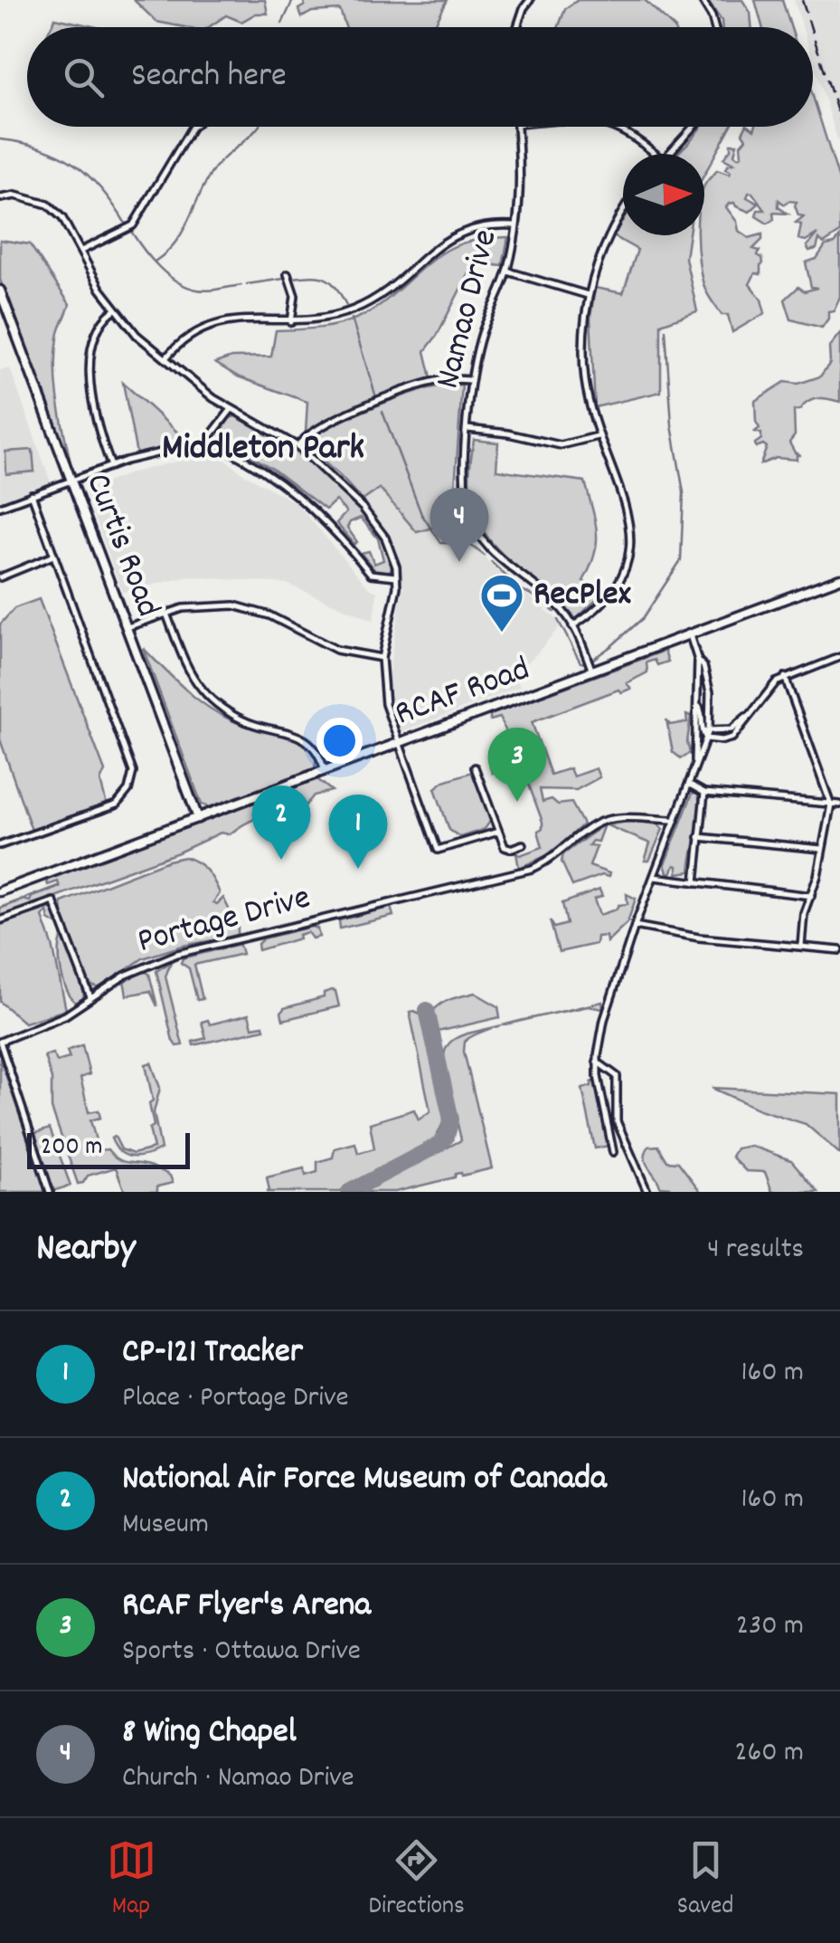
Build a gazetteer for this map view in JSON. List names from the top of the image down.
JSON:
{
  "streets": {
    "main road": ["Curtis Road", "RCAF Road"],
    "street": ["Namao Drive", "Portage Drive"]
  },
  "crossings": [
    ["Curtis Road", "RCAF Road"]
  ],
  "districts": ["Middleton Park"],
  "places": {
    "sports": ["RecPlex"]
  },
  "scale_bar": "200 m",
  "north": "right",
  "page": {
    "search": "Search here",
    "pins": [
      "4",
      "3",
      "2",
      "1"
    ],
    "scale": "200 m",
    "heading": ["Nearby", "4 results"],
    "list": [
      {
        "mark": "1",
        "name": "CP-121 Tracker",
        "note": "Place · Portage Drive",
        "value": "160 m"
      },
      {
        "mark": "2",
        "name": "National Air Force Museum of Canada",
        "note": "Museum",
        "value": "160 m"
      },
      {
        "mark": "3",
        "name": "RCAF Flyer's Arena",
        "note": "Sports · Ottawa Drive",
        "value": "230 m"
      },
      {
        "mark": "4",
        "name": "8 Wing Chapel",
        "note": "Church · Namao Drive",
        "value": "260 m"
      }
    ],
    "nav": ["Map", "Directions", "Saved"]
  }
}
